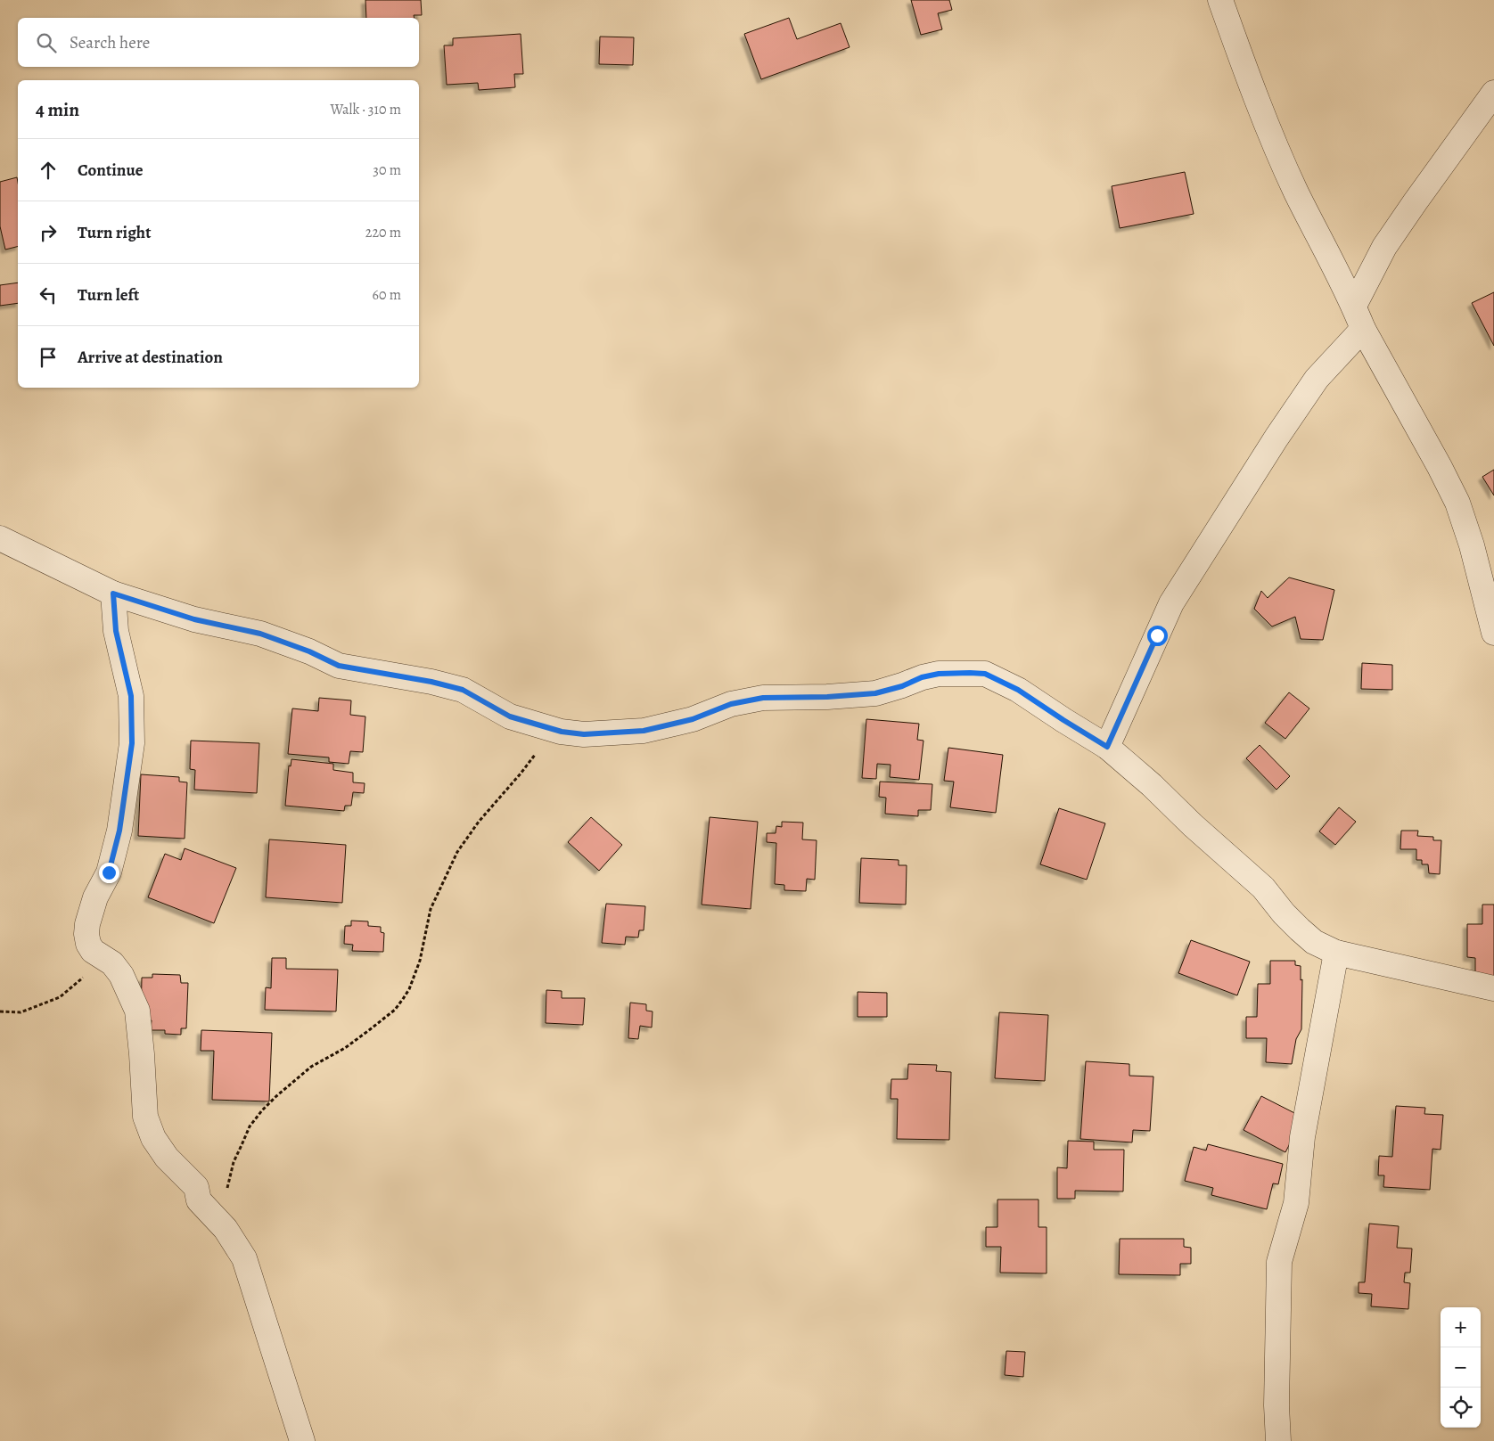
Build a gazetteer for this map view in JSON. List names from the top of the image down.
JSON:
{
  "page": {
    "search": "Search here",
    "heading": ["4 min", "Walk · 310 m"],
    "list": [
      ["Continue", "30 m"],
      ["Turn right", "220 m"],
      ["Turn left", "60 m"],
      "Arrive at destination"
    ],
    "map_buttons": ["+", "−"]
  }
}
